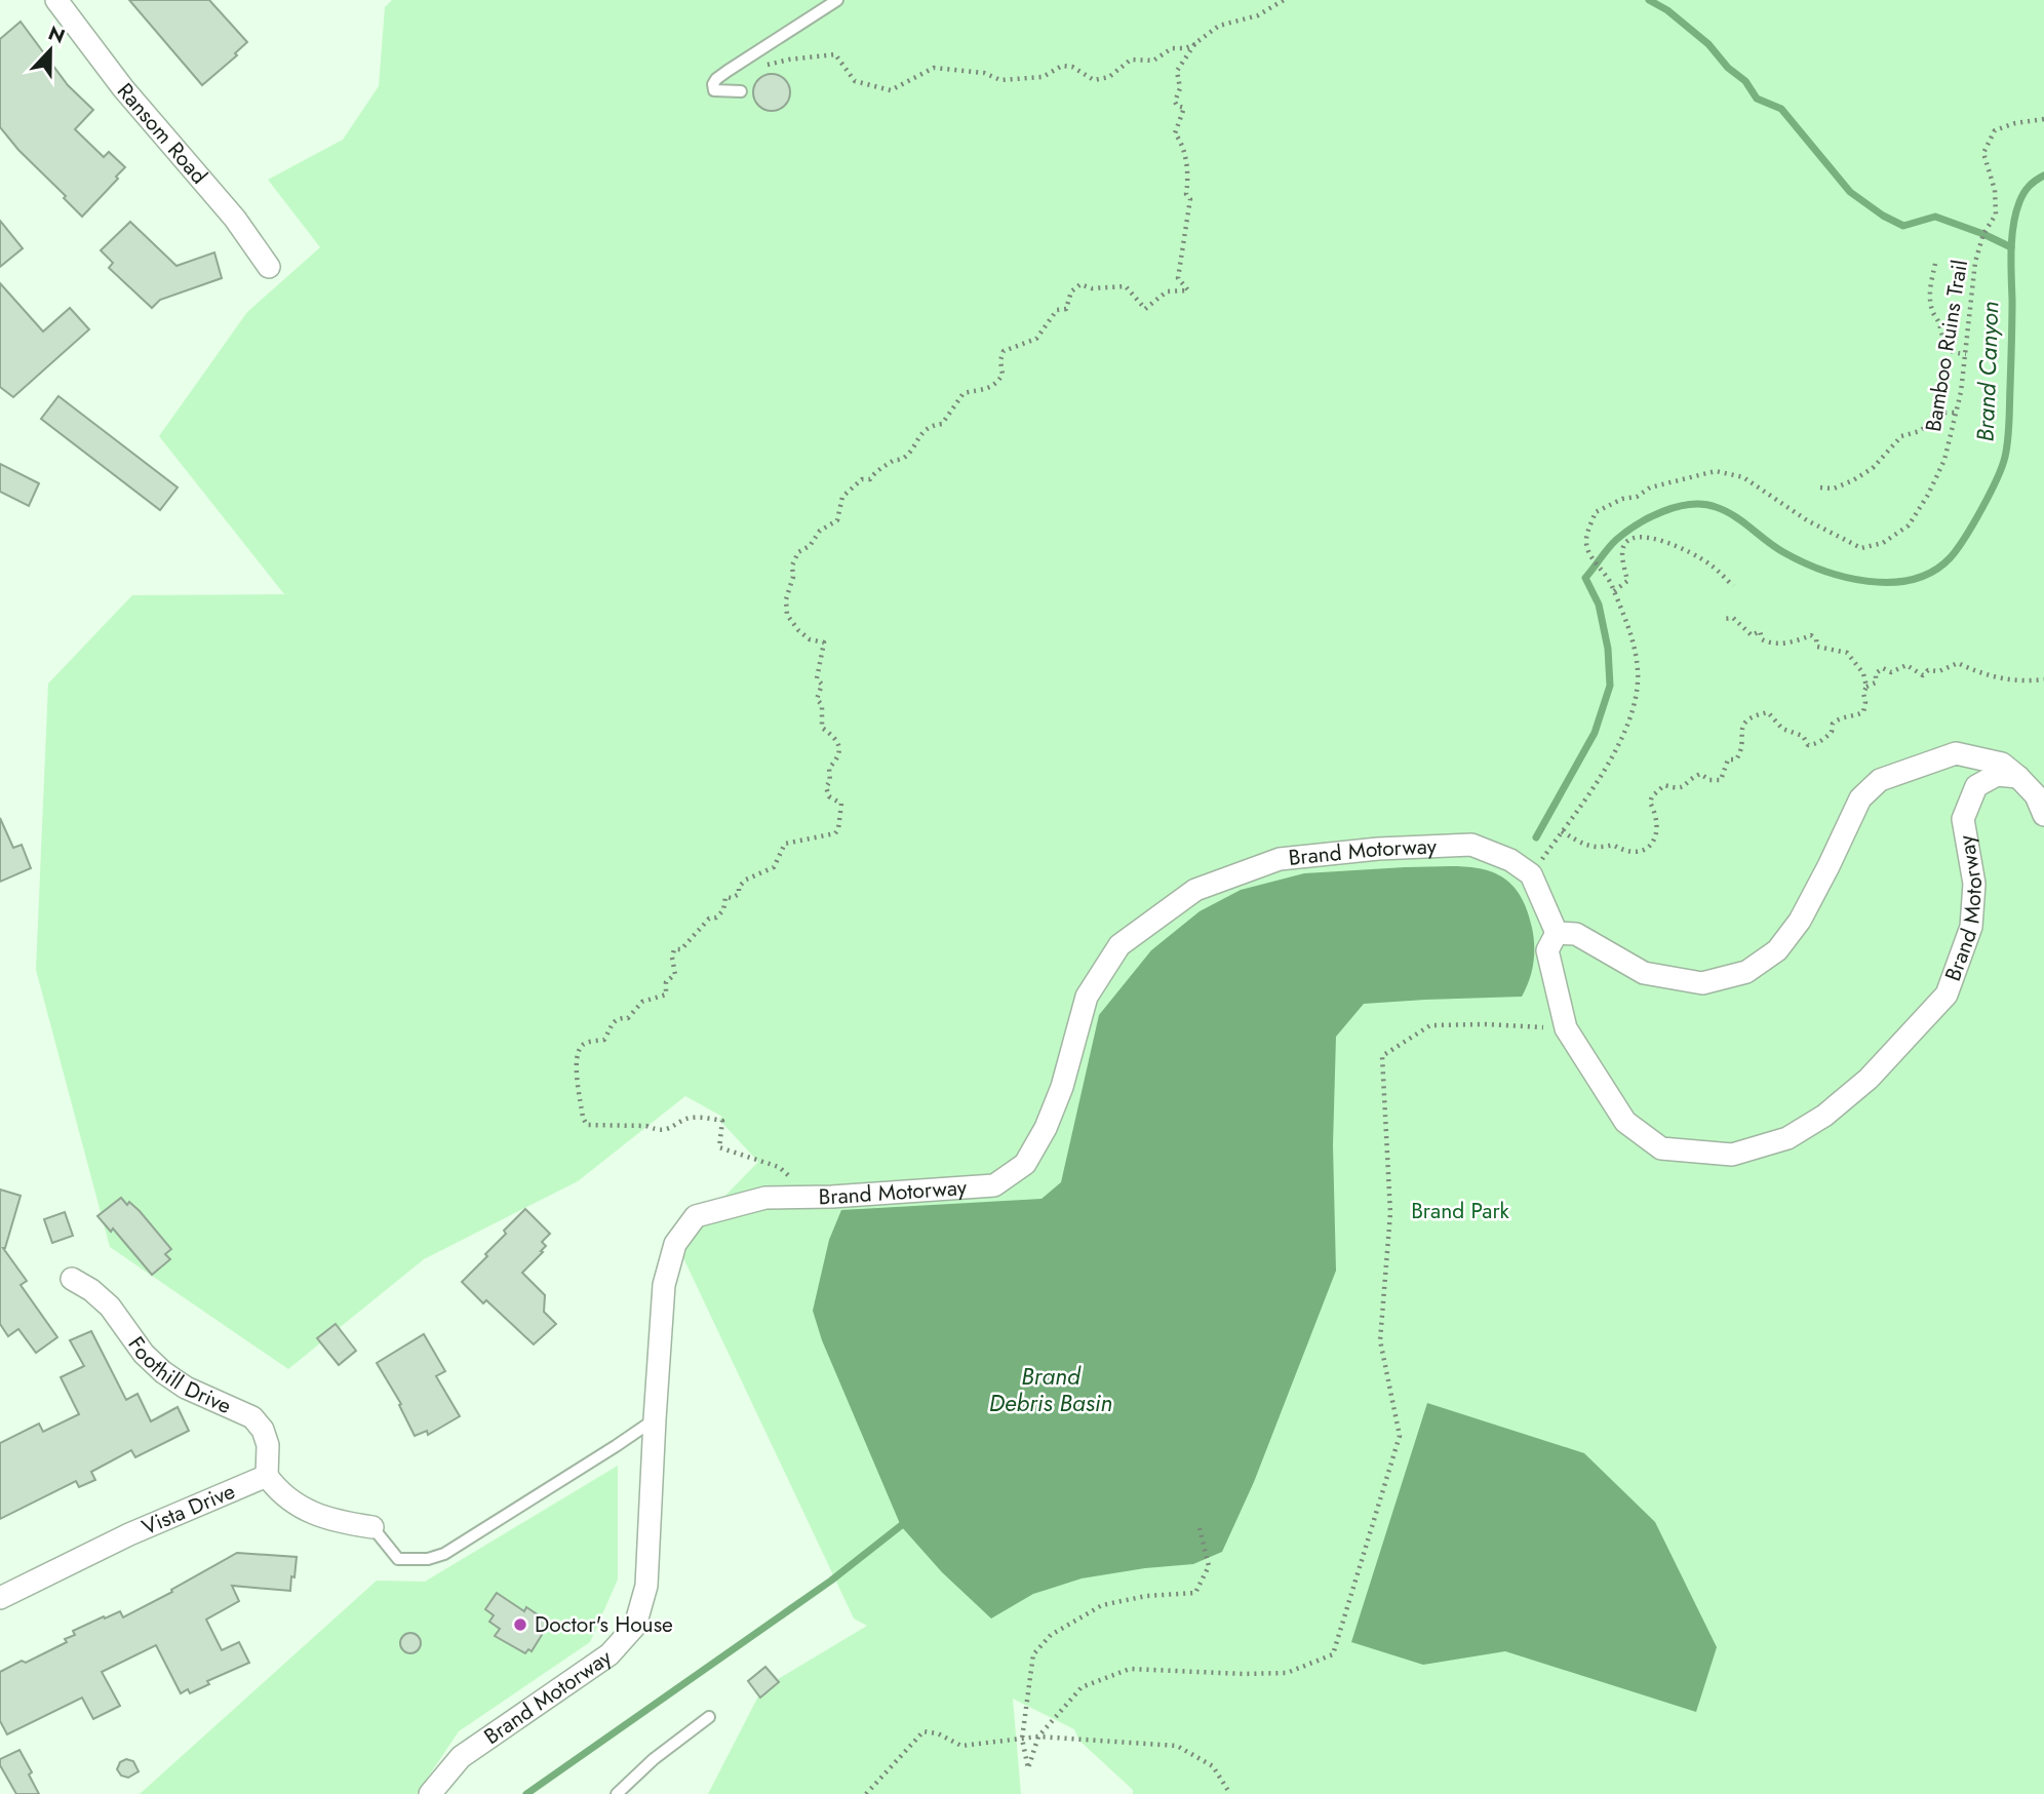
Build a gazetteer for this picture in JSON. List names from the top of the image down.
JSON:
{
  "streets": {
    "street": [
      "Ransom Road",
      "Brand Motorway",
      "Foothill Drive",
      "Vista Drive"
    ],
    "path": ["Bamboo Ruins Trail"]
  },
  "crossings": [
    ["Foothill Drive", "Vista Drive"]
  ],
  "water": ["Brand Canyon", "Brand Debris Basin"],
  "parks": ["Brand Park"],
  "places": ["Doctor's House"],
  "north": "top"
}
